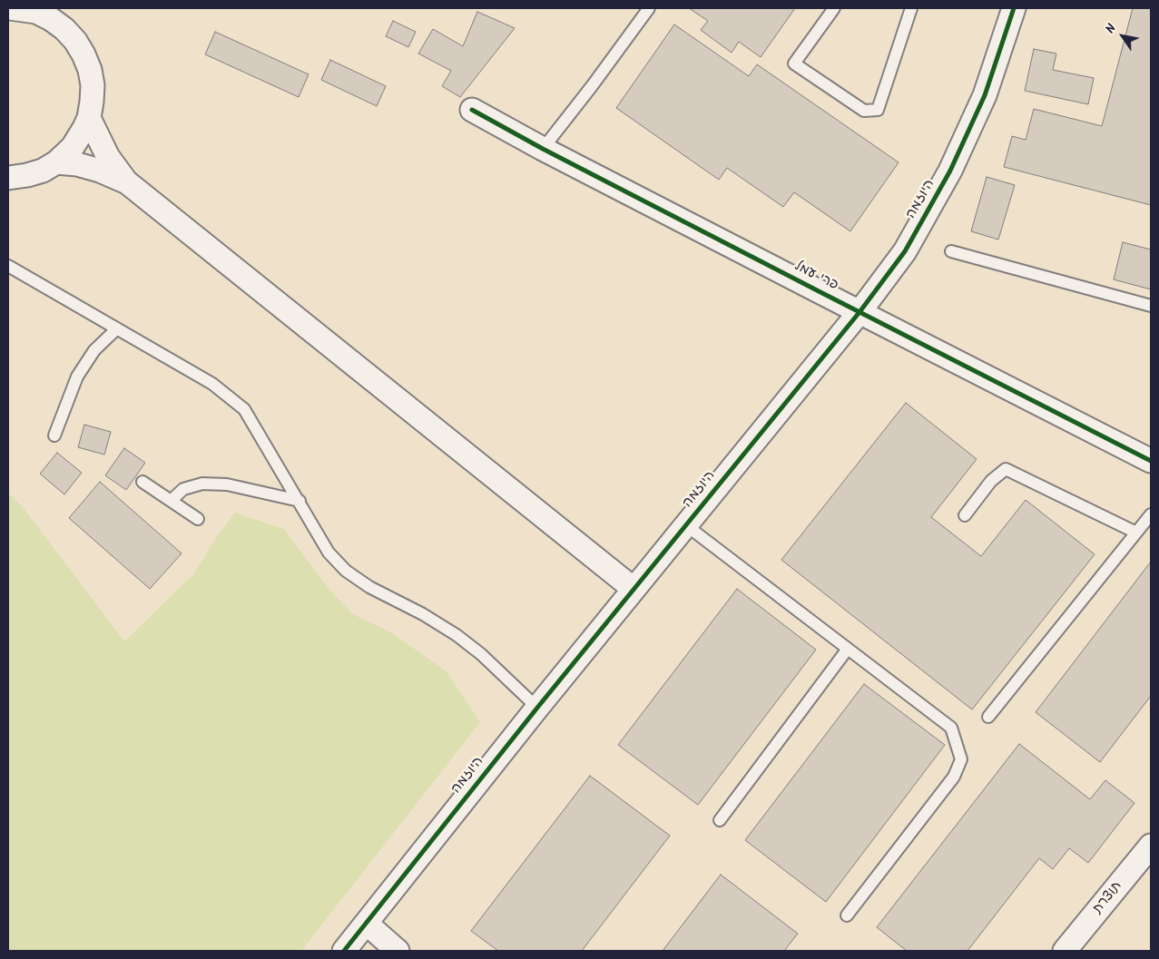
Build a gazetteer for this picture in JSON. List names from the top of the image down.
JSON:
{
  "streets": {
    "street": ["היוזמה", "פרי עמל", "תוצרת"]
  },
  "crossings": [
    ["היוזמה", "פרי עמל"]
  ],
  "north": "top left"
}
